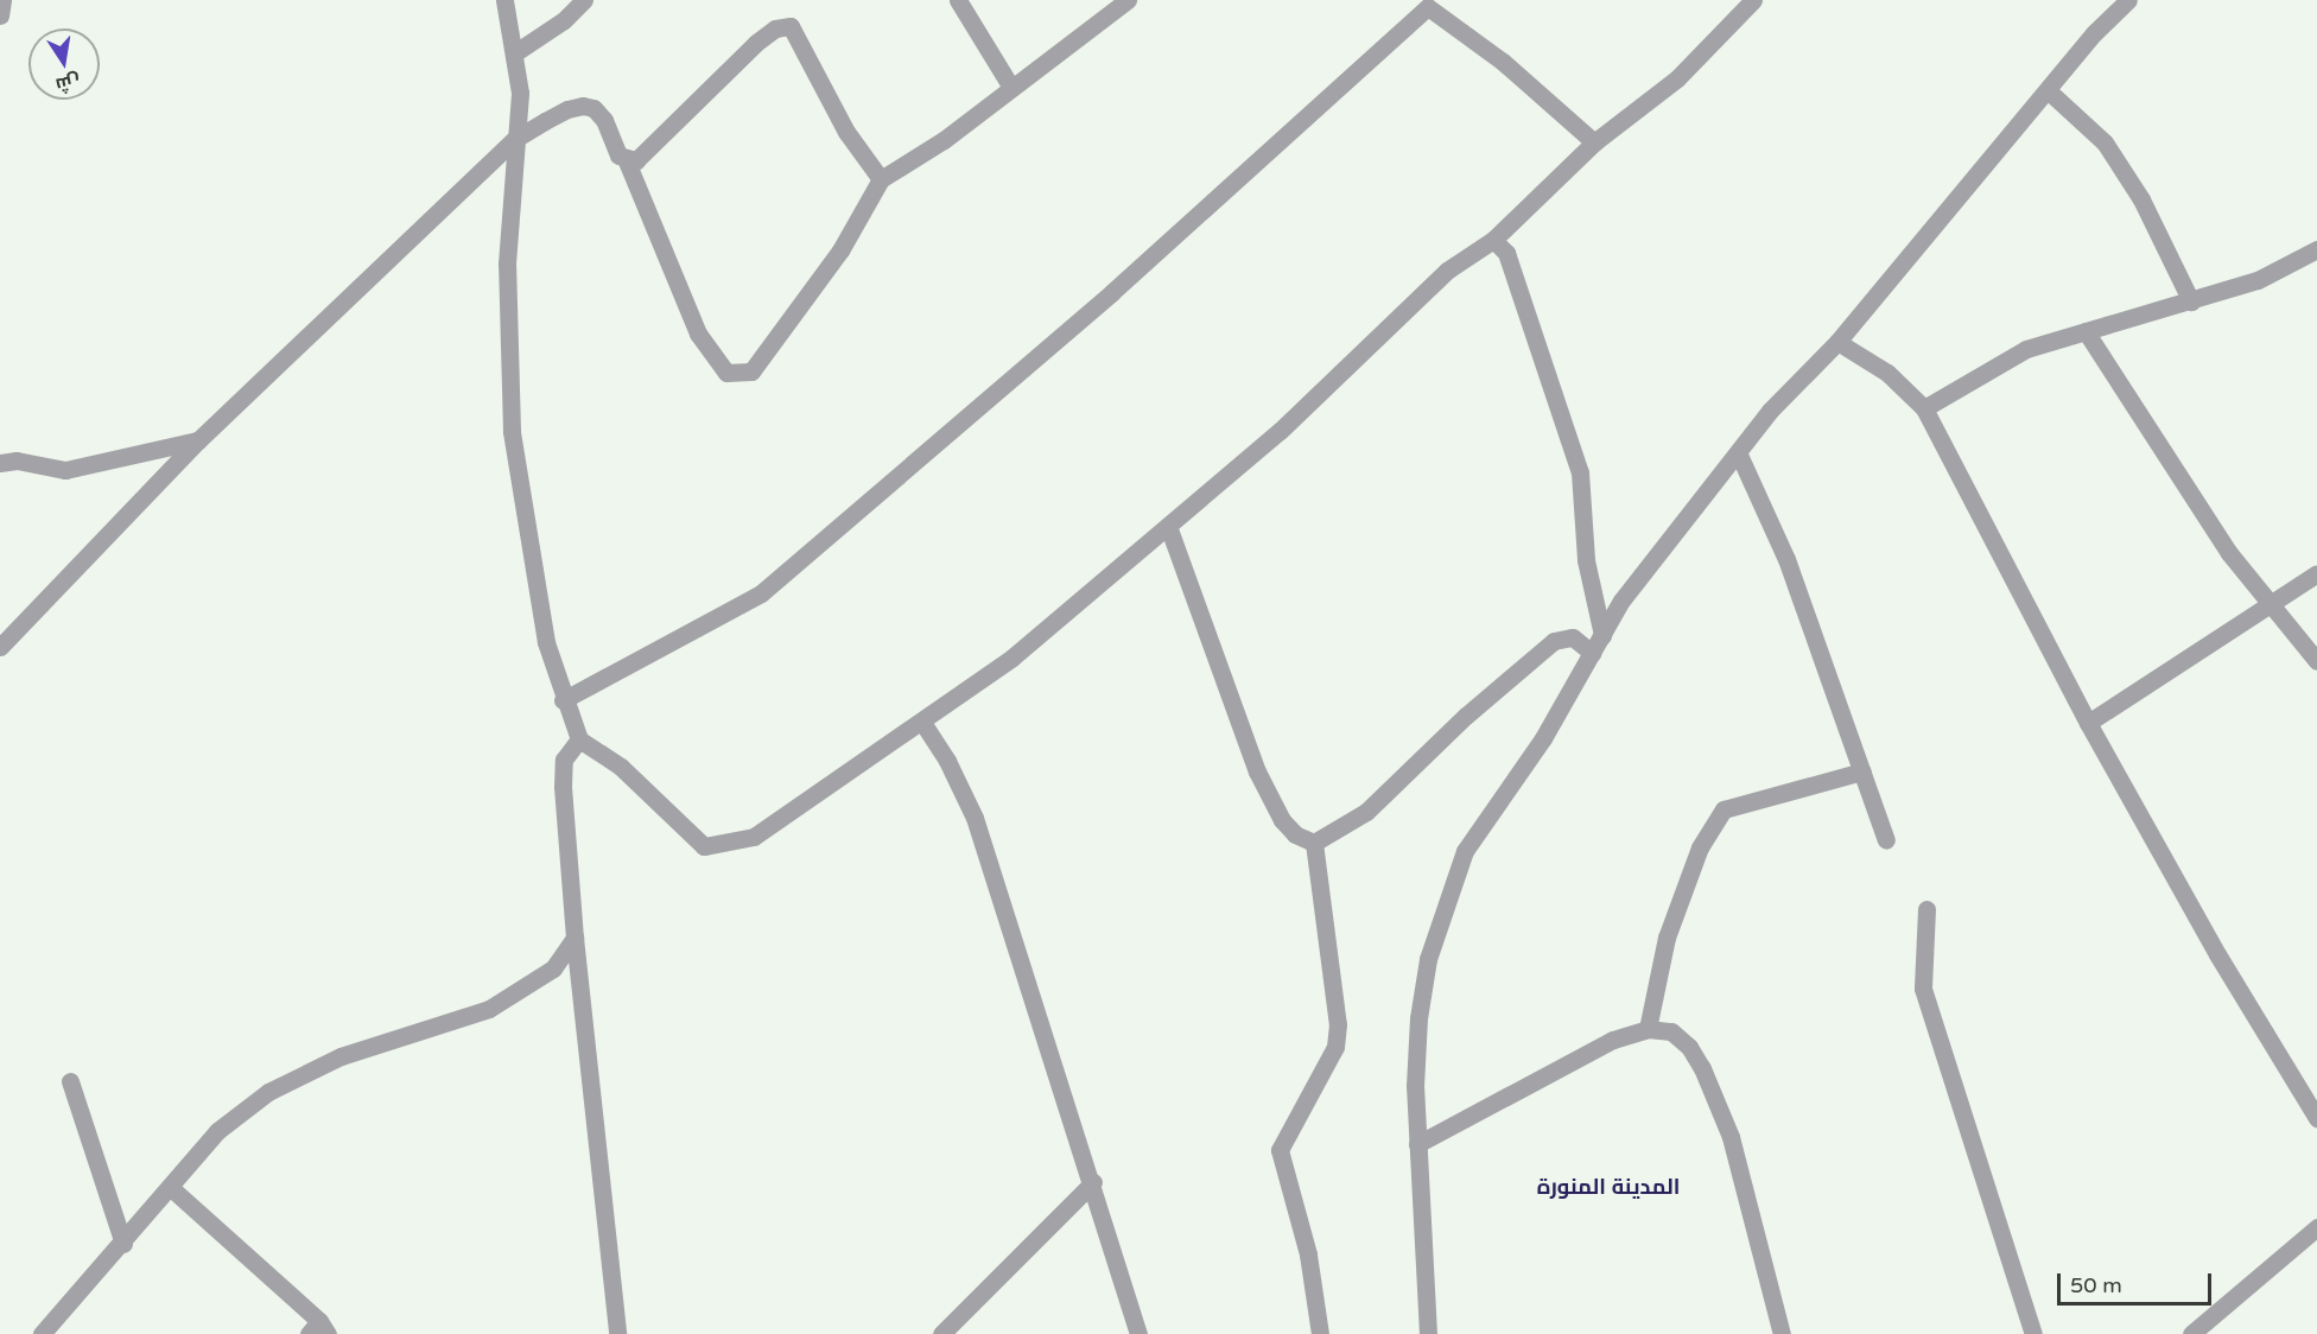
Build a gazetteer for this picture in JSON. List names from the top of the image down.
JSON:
{
  "districts": ["المدينة المنورة"],
  "scale_bar": "50 m",
  "north": "bottom"
}
